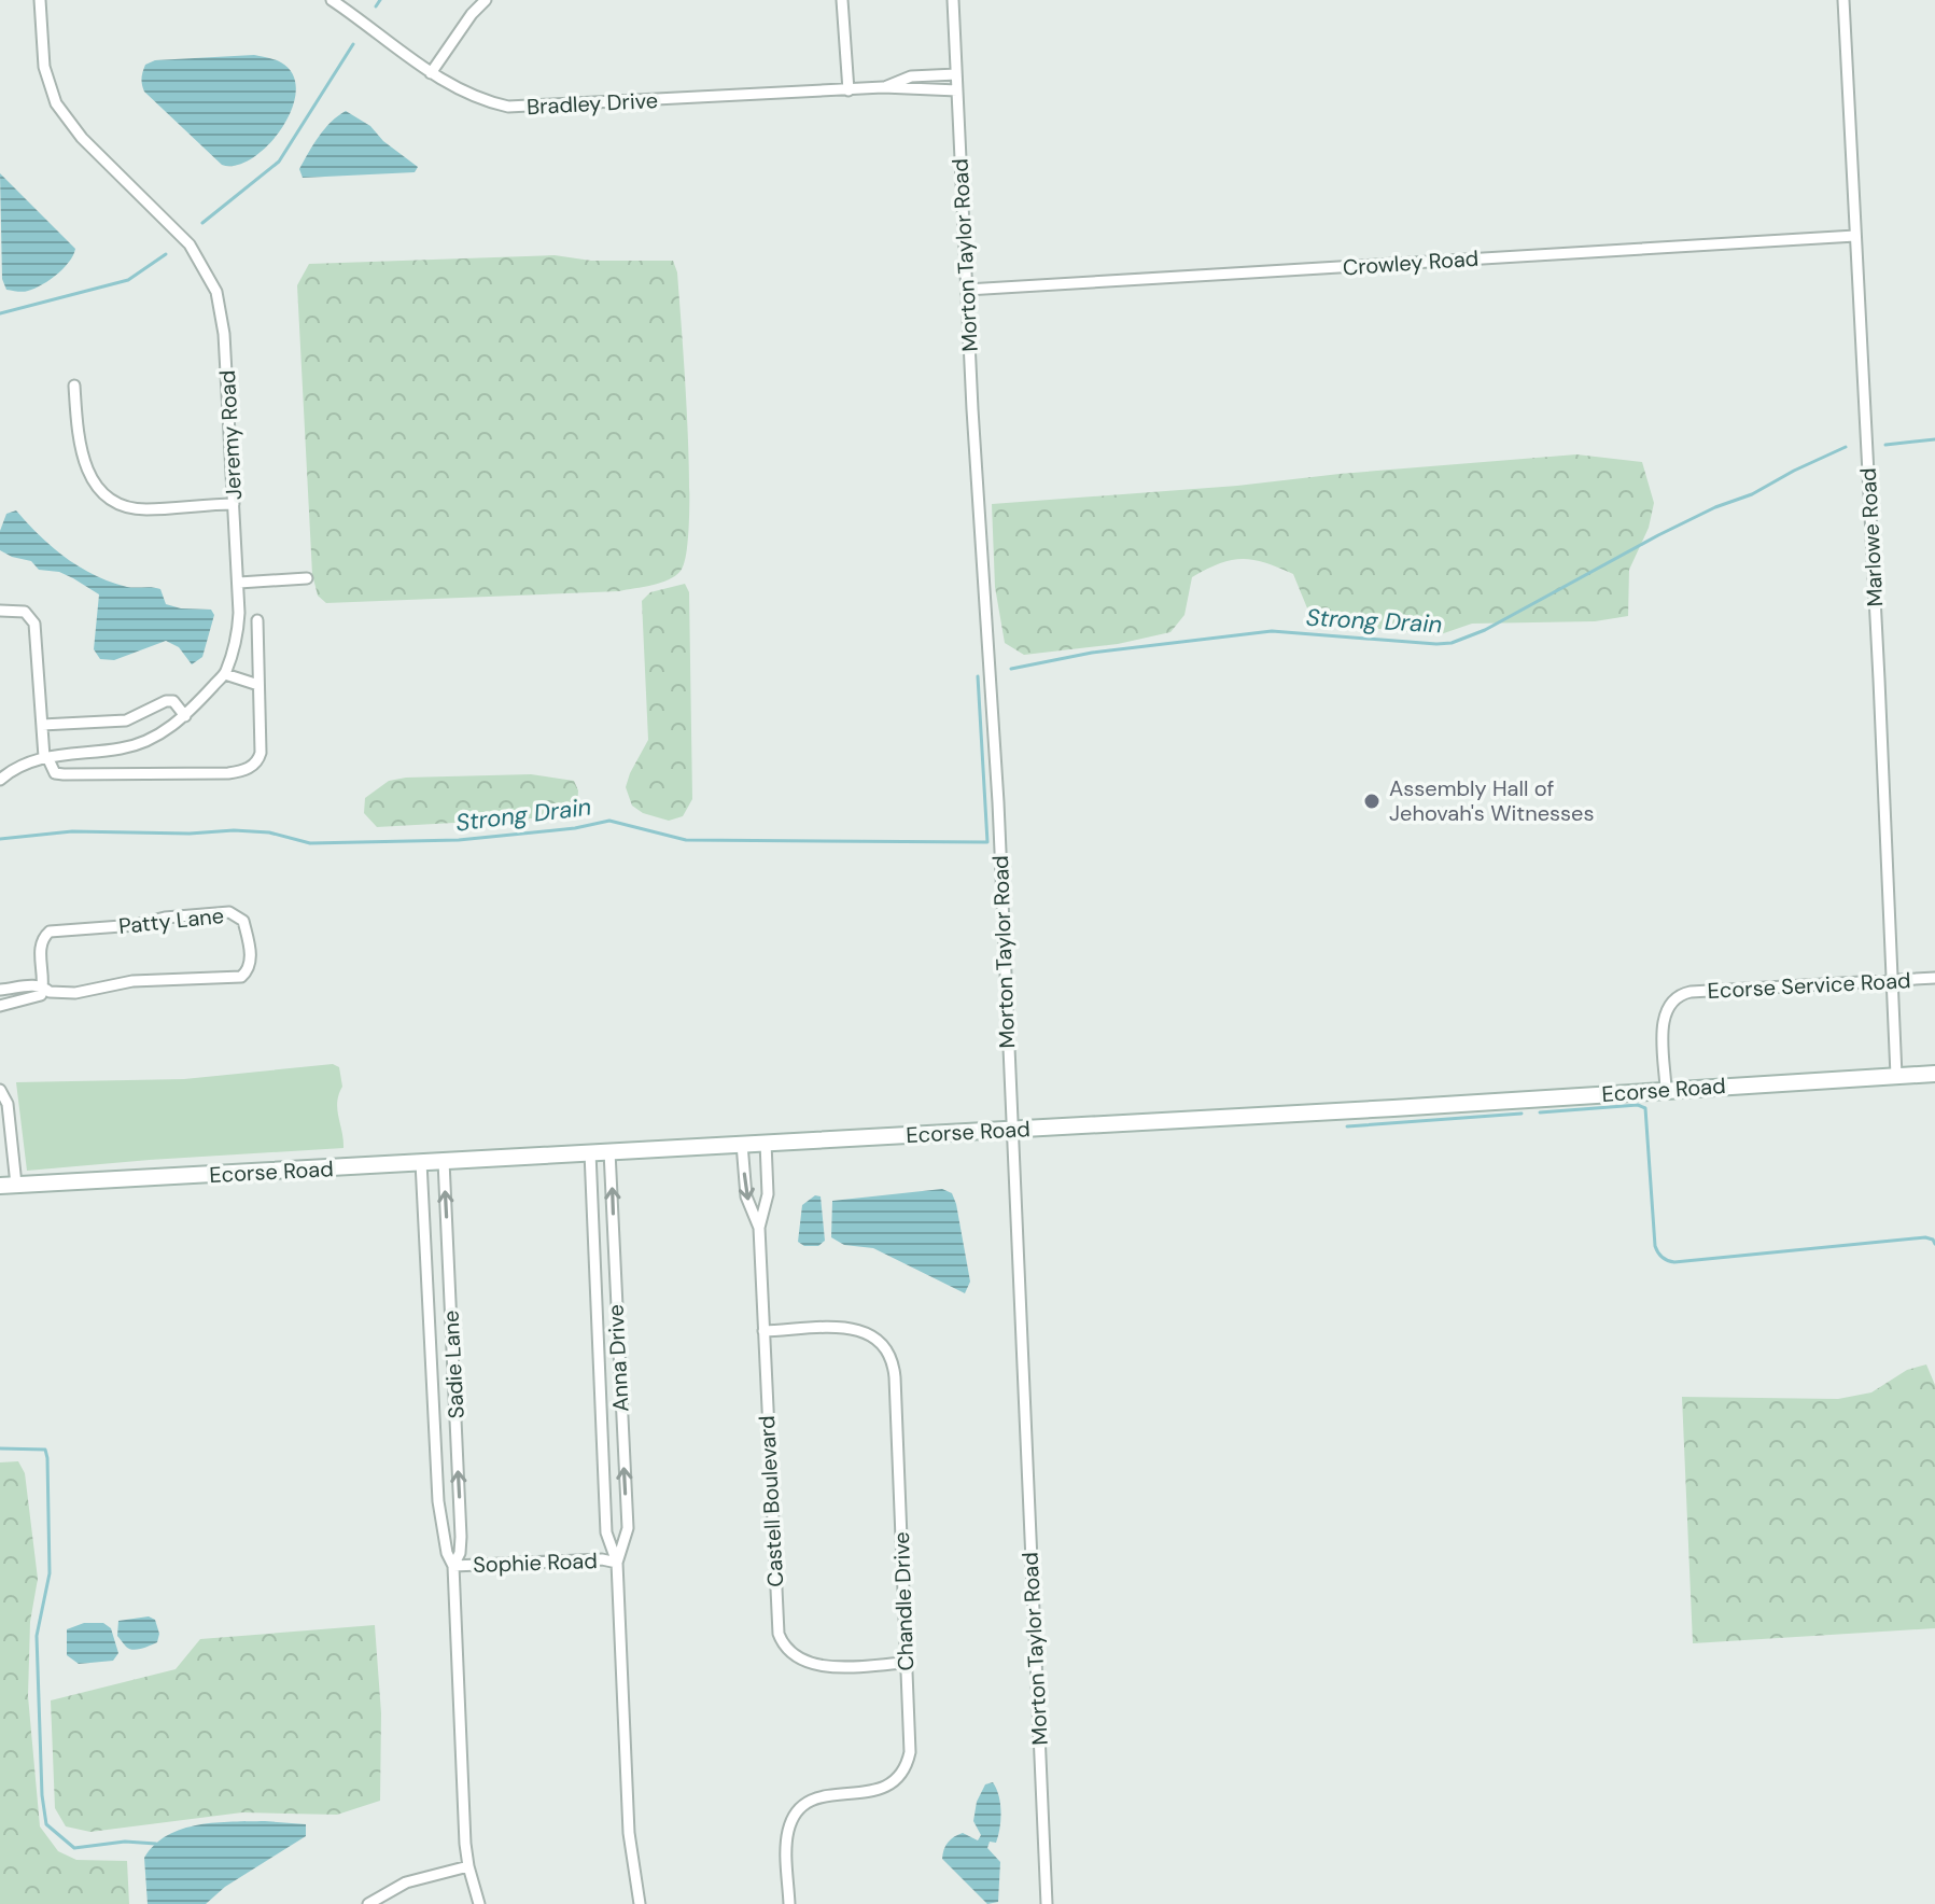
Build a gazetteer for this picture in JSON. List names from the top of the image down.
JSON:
{
  "streets": {
    "main road": ["Ecorse Road"],
    "street": [
      "Bradley Drive",
      "Morton Taylor Road",
      "Crowley Road",
      "Jeremy Road",
      "Marlowe Road",
      "Patty Lane",
      "Ecorse Service Road",
      "Anna Drive",
      "Sadie Lane",
      "Castell Boulevard",
      "Sophie Road",
      "Chandle Drive"
    ]
  },
  "crossings": [
    ["Bradley Drive", "Morton Taylor Road"],
    ["Morton Taylor Road", "Crowley Road"],
    ["Morton Taylor Road", "Ecorse Road"],
    ["Crowley Road", "Marlowe Road"],
    ["Marlowe Road", "Ecorse Service Road"],
    ["Marlowe Road", "Ecorse Road"],
    ["Ecorse Service Road", "Ecorse Road"],
    ["Ecorse Road", "Anna Drive"],
    ["Ecorse Road", "Sadie Lane"],
    ["Ecorse Road", "Castell Boulevard"],
    ["Anna Drive", "Sophie Road"],
    ["Sadie Lane", "Sophie Road"],
    ["Castell Boulevard", "Chandle Drive"]
  ],
  "water": ["Strong Drain"],
  "places": ["Assembly Hall of Jehovah's Witnesses"]
}
